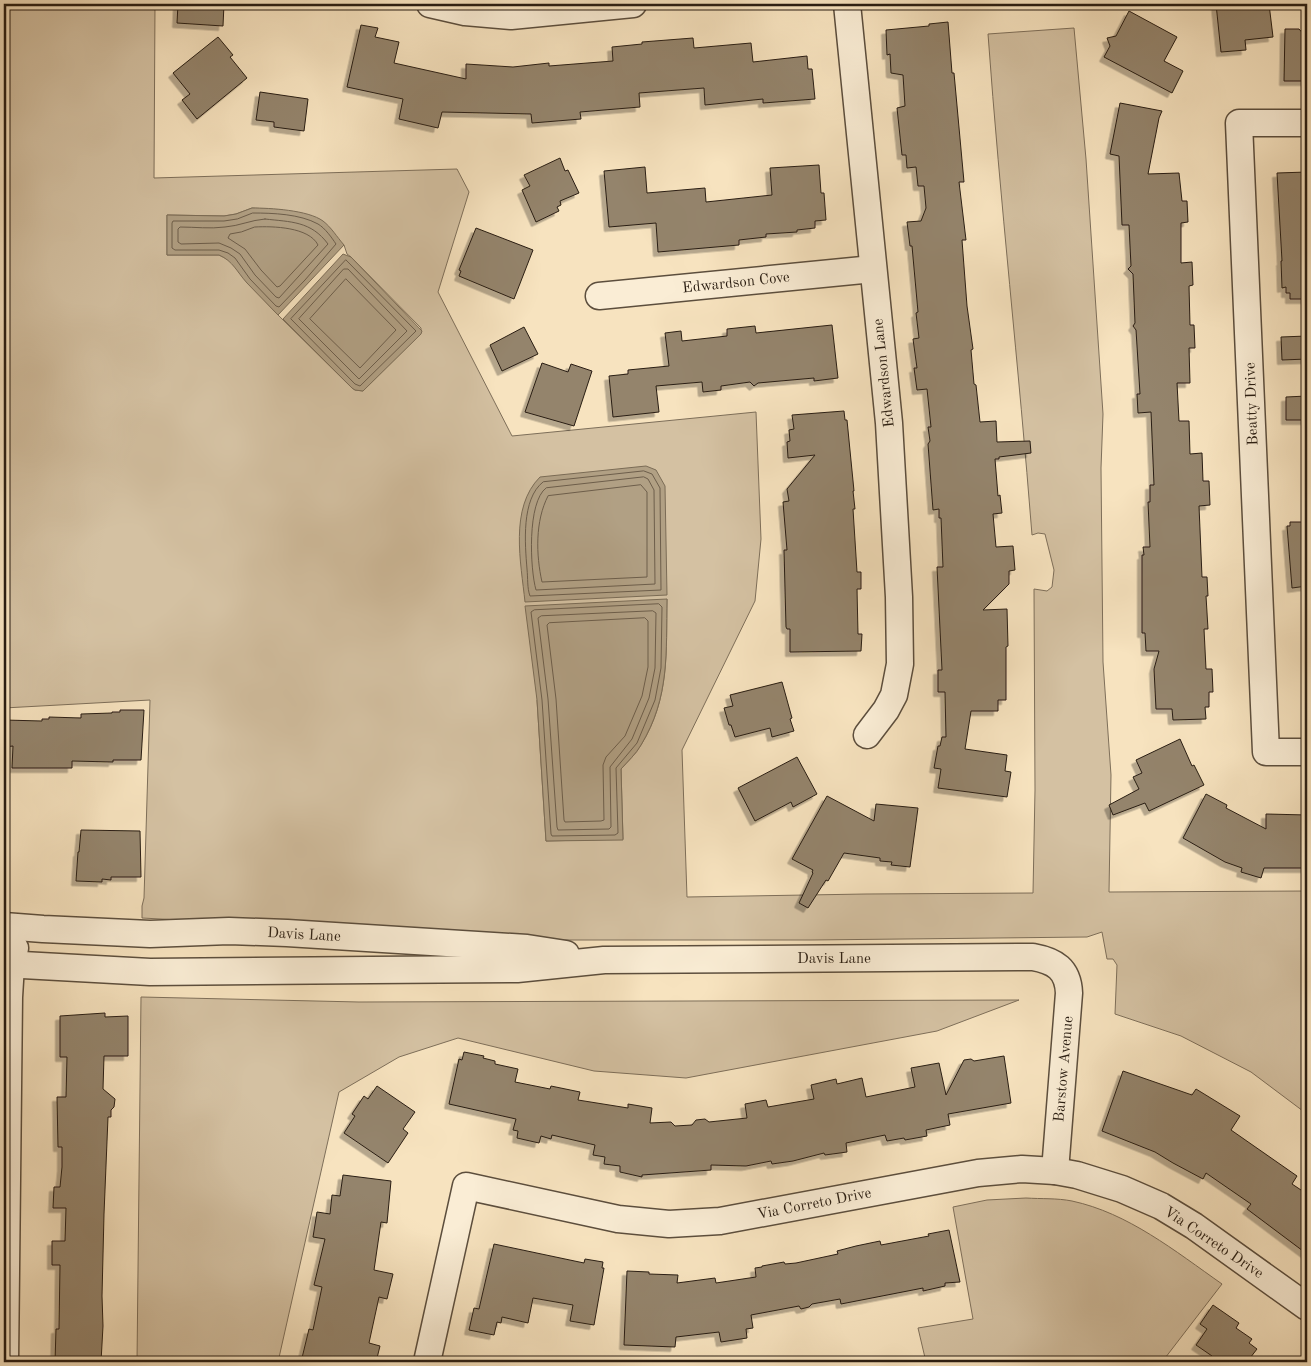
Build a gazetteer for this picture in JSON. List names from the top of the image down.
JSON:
{
  "streets": {
    "street": [
      "Edwardson Cove",
      "Edwardson Lane",
      "Beatty Drive",
      "Davis Lane",
      "Barstow Avenue",
      "Via Correto Drive"
    ]
  },
  "crossings": [
    ["Edwardson Cove", "Edwardson Lane"],
    ["Davis Lane", "Barstow Avenue"],
    ["Barstow Avenue", "Via Correto Drive"]
  ]
}
